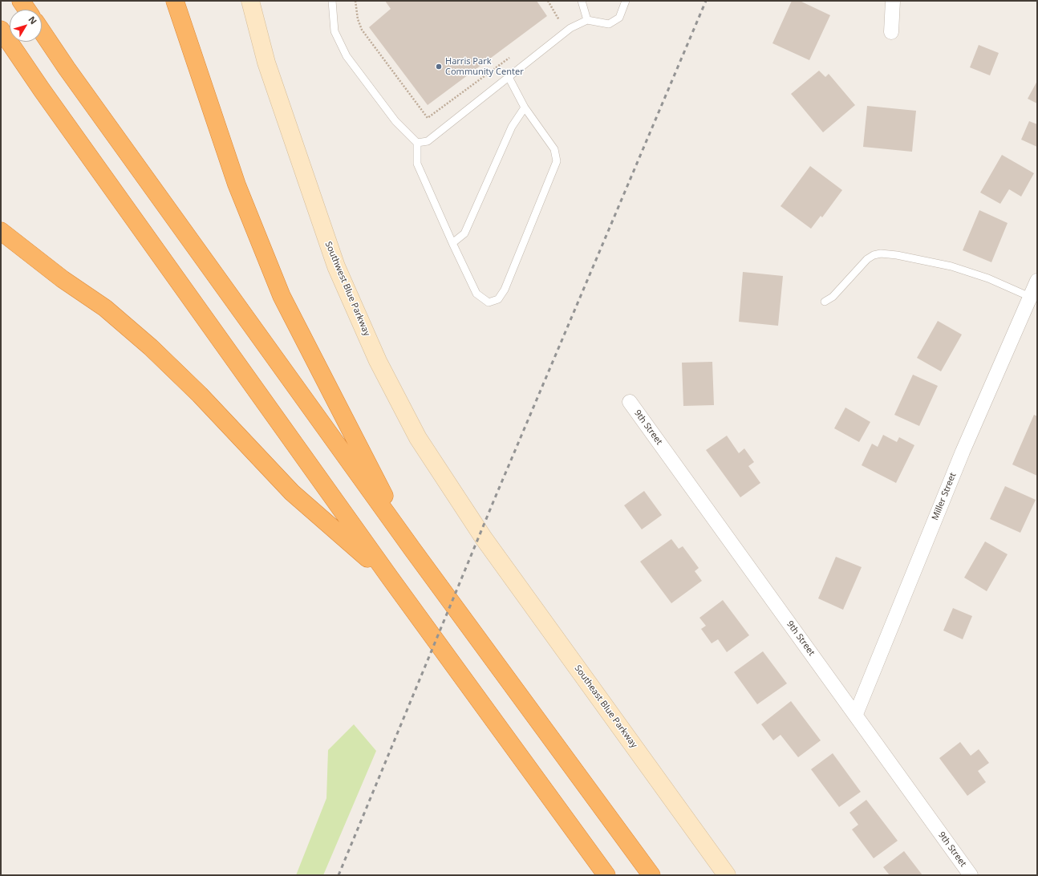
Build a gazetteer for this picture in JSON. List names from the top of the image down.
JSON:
{
  "streets": {
    "street": [
      "Southwest Blue Parkway",
      "9th Street",
      "Miller Street",
      "Southeast Blue Parkway"
    ]
  },
  "crossings": [
    ["Southwest Blue Parkway", "Southeast Blue Parkway"],
    ["9th Street", "Miller Street"]
  ],
  "places": ["Harris Park Community Center"],
  "north": "top right"
}
